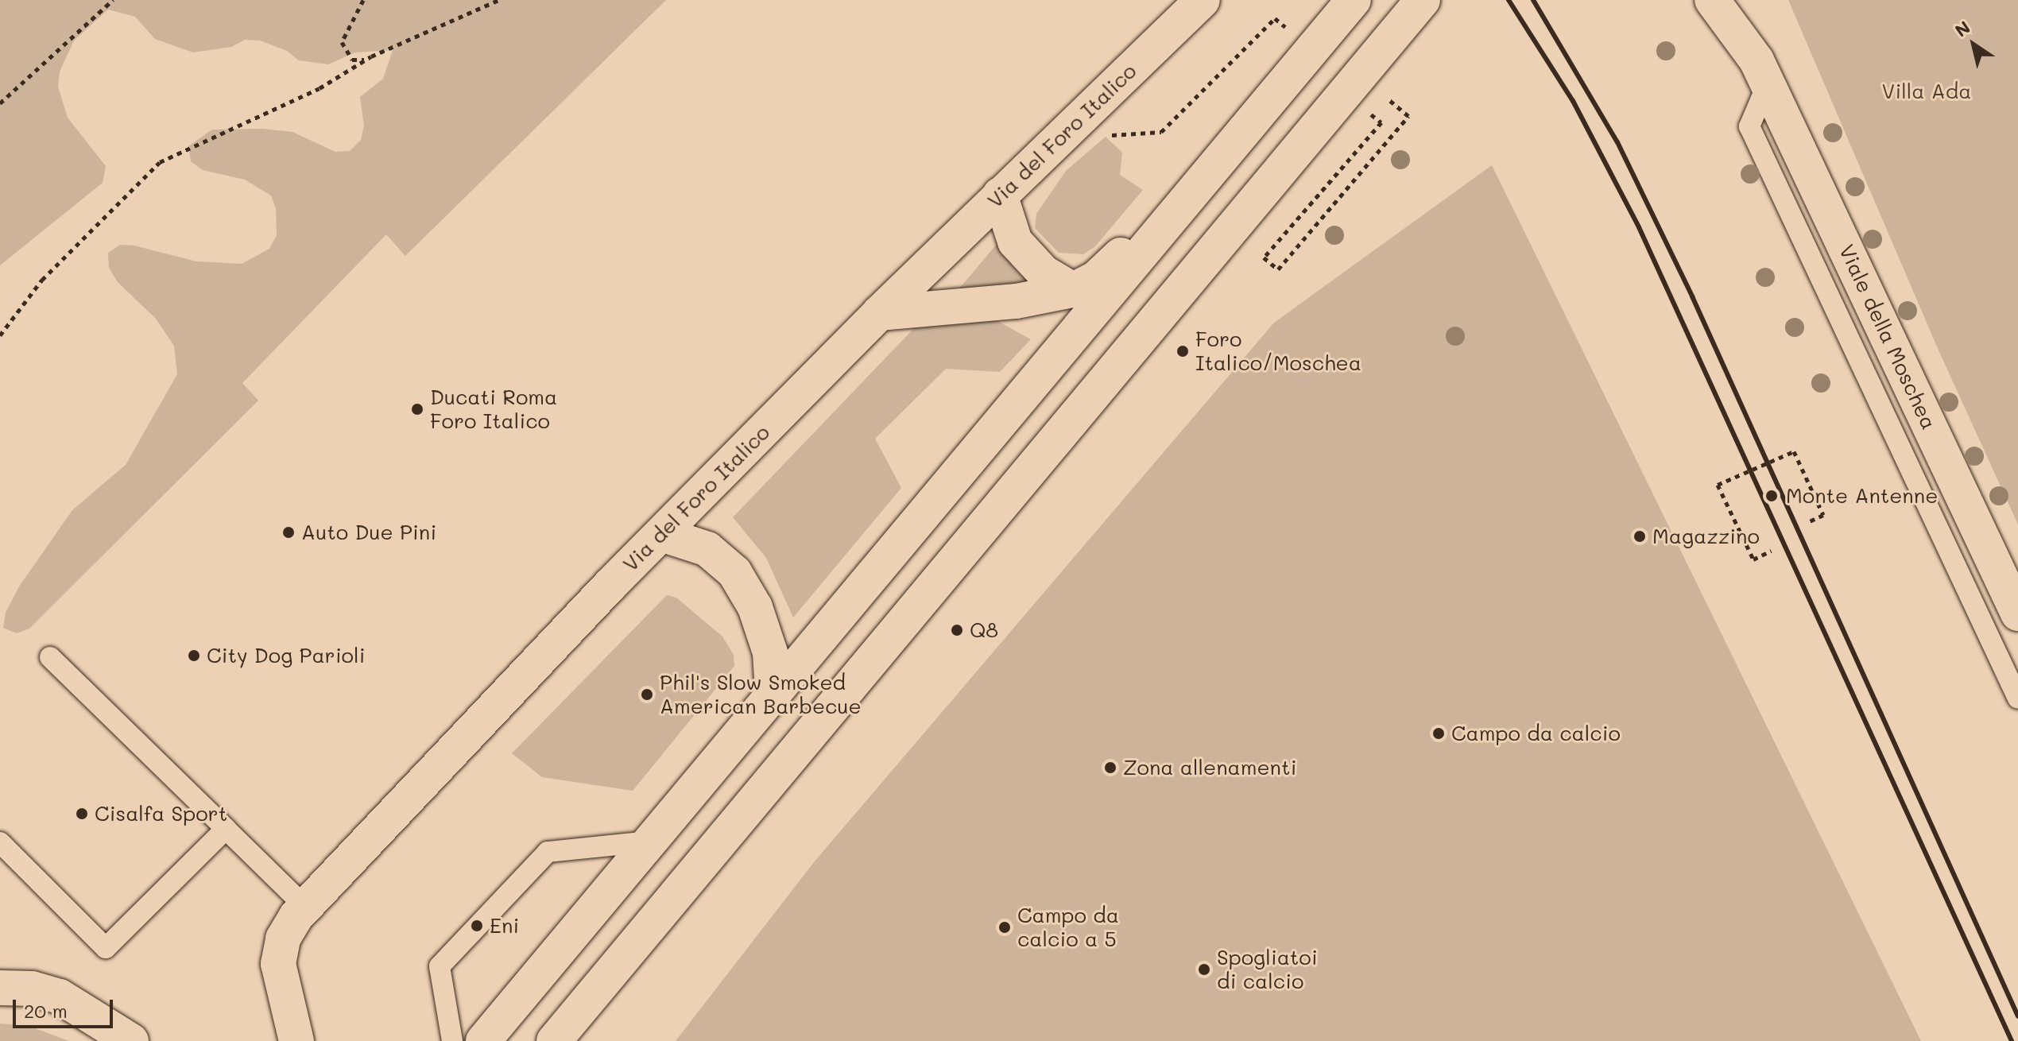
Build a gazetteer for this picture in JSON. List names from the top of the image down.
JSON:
{
  "streets": {
    "main road": ["Via del Foro Italico", "Viale della Moschea"]
  },
  "parks": ["Villa Ada"],
  "places": [
    "Foro Italico/Moschea",
    "Ducati Roma Foro Italico",
    "Monte Antenne",
    "Auto Due Pini",
    "Magazzino",
    "Q8",
    "City Dog Parioli",
    "Phil's Slow Smoked American Barbecue",
    "Campo da calcio",
    "Zona allenamenti",
    "Cisalfa Sport",
    "Eni",
    "Campo da calcio a 5",
    "Spogliatoi di calcio"
  ],
  "scale_bar": "20 m",
  "north": "top left"
}
